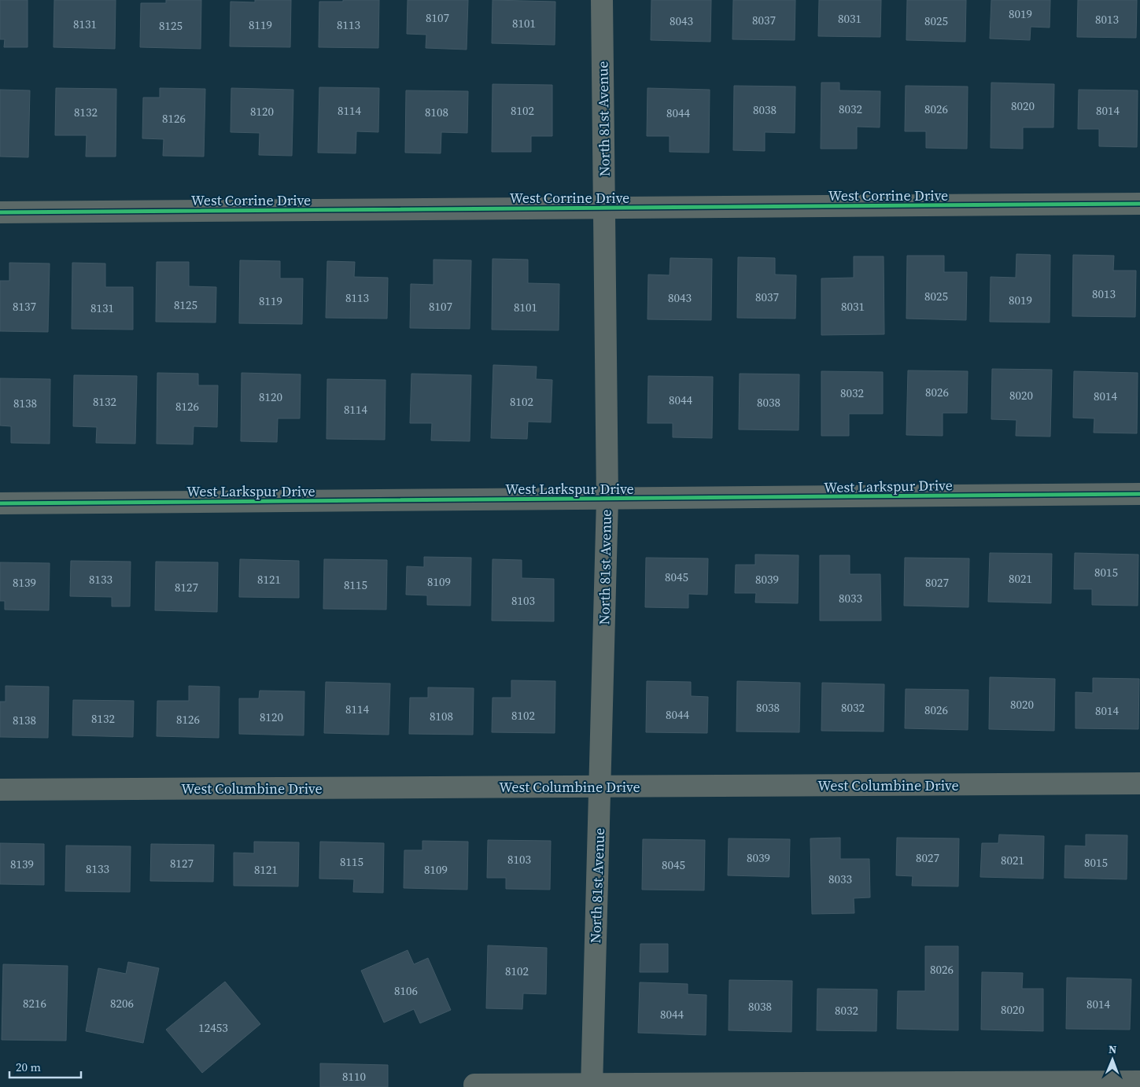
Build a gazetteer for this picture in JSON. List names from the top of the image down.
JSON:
{
  "streets": {
    "street": [
      "North 81st Avenue",
      "West Corrine Drive",
      "West Larkspur Drive",
      "West Columbine Drive"
    ]
  },
  "crossings": [
    ["North 81st Avenue", "West Corrine Drive"],
    ["North 81st Avenue", "West Larkspur Drive"],
    ["North 81st Avenue", "West Columbine Drive"]
  ],
  "house_numbers": [
    "8019",
    "8107",
    "8031",
    "8013",
    "8037",
    "8043",
    "8025",
    "8101",
    "8131",
    "8119",
    "8113",
    "8125",
    "8020",
    "8032",
    "8026",
    "8038",
    "8114",
    "8102",
    "8014",
    "8120",
    "8132",
    "8108",
    "8044",
    "8126",
    "8013",
    "8025",
    "8037",
    "8113",
    "8043",
    "8019",
    "8119",
    "8125",
    "8137",
    "8107",
    "8031",
    "8101",
    "8131",
    "8026",
    "8032",
    "8020",
    "8014",
    "8120",
    "8044",
    "8132",
    "8102",
    "8038",
    "8138",
    "8126",
    "8114",
    "8015",
    "8045",
    "8021",
    "8133",
    "8121",
    "8039",
    "8109",
    "8139",
    "8027",
    "8115",
    "8127",
    "8033",
    "8103",
    "8020",
    "8038",
    "8032",
    "8114",
    "8026",
    "8014",
    "8044",
    "8102",
    "8108",
    "8120",
    "8132",
    "8126",
    "8138",
    "8039",
    "8027",
    "8103",
    "8021",
    "8115",
    "8015",
    "8127",
    "8139",
    "8045",
    "8133",
    "8121",
    "8109",
    "8033",
    "8026",
    "8102",
    "8106",
    "8216",
    "8206",
    "8014",
    "8038",
    "8020",
    "8032",
    "8044",
    "12453",
    "8110"
  ],
  "scale_bar": "20 m",
  "north": "top"
}
